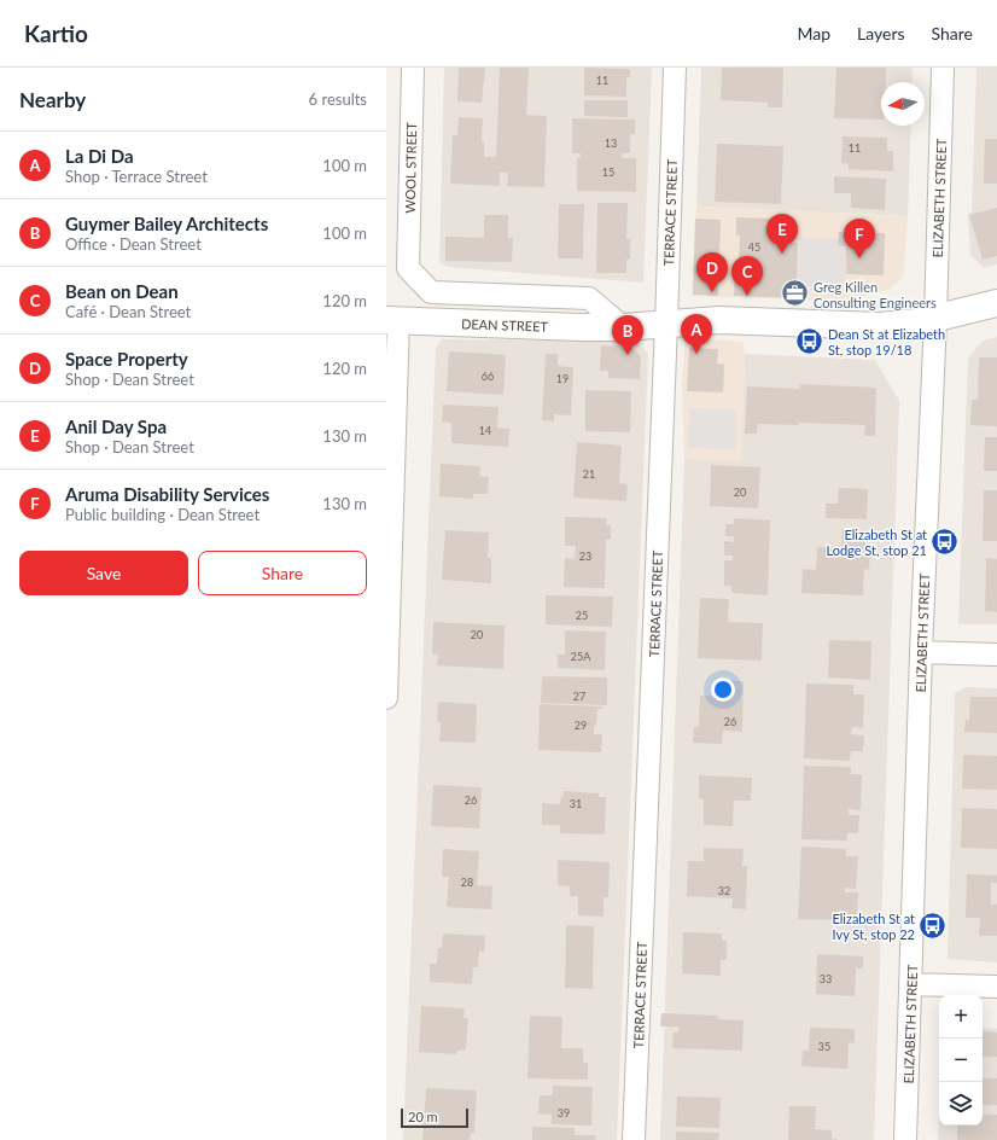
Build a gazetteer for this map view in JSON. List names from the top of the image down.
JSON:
{
  "streets": {
    "street": [
      "WOOL STREET",
      "ELIZABETH STREET",
      "TERRACE STREET",
      "DEAN STREET"
    ]
  },
  "crossings": [
    ["WOOL STREET", "DEAN STREET"],
    ["ELIZABETH STREET", "DEAN STREET"],
    ["TERRACE STREET", "DEAN STREET"]
  ],
  "places": {
    "office": ["Greg Killen Consulting Engineers"],
    "bus stop": ["Dean St at Elizabeth St, stop 19/18", "Elizabeth St at Lodge St, stop 21", "Elizabeth St at Ivy St, stop 22"]
  },
  "house_numbers": [
    "11",
    "13",
    "11",
    "15",
    "45",
    "66",
    "19",
    "14",
    "21",
    "20",
    "23",
    "25",
    "20",
    "25A",
    "27",
    "26",
    "29",
    "26",
    "31",
    "28",
    "32",
    "33",
    "35",
    "39"
  ],
  "scale_bar": "20 m",
  "north": "left",
  "page": {
    "header": "Kartio",
    "nav": ["Map", "Layers", "Share"],
    "heading": ["Nearby", "6 results"],
    "list": [
      {
        "mark": "A",
        "name": "La Di Da",
        "note": "Shop · Terrace Street",
        "value": "100 m"
      },
      {
        "mark": "B",
        "name": "Guymer Bailey Architects",
        "note": "Office · Dean Street",
        "value": "100 m"
      },
      {
        "mark": "C",
        "name": "Bean on Dean",
        "note": "Café · Dean Street",
        "value": "120 m"
      },
      {
        "mark": "D",
        "name": "Space Property",
        "note": "Shop · Dean Street",
        "value": "120 m"
      },
      {
        "mark": "E",
        "name": "Anil Day Spa",
        "note": "Shop · Dean Street",
        "value": "130 m"
      },
      {
        "mark": "F",
        "name": "Aruma Disability Services",
        "note": "Public building · Dean Street",
        "value": "130 m"
      }
    ],
    "pins": [
      "E",
      "F",
      "D",
      "C",
      "A",
      "B"
    ],
    "buttons": ["Save", "Share"],
    "map_buttons": ["+", "−"],
    "scale": "20 m"
  }
}
